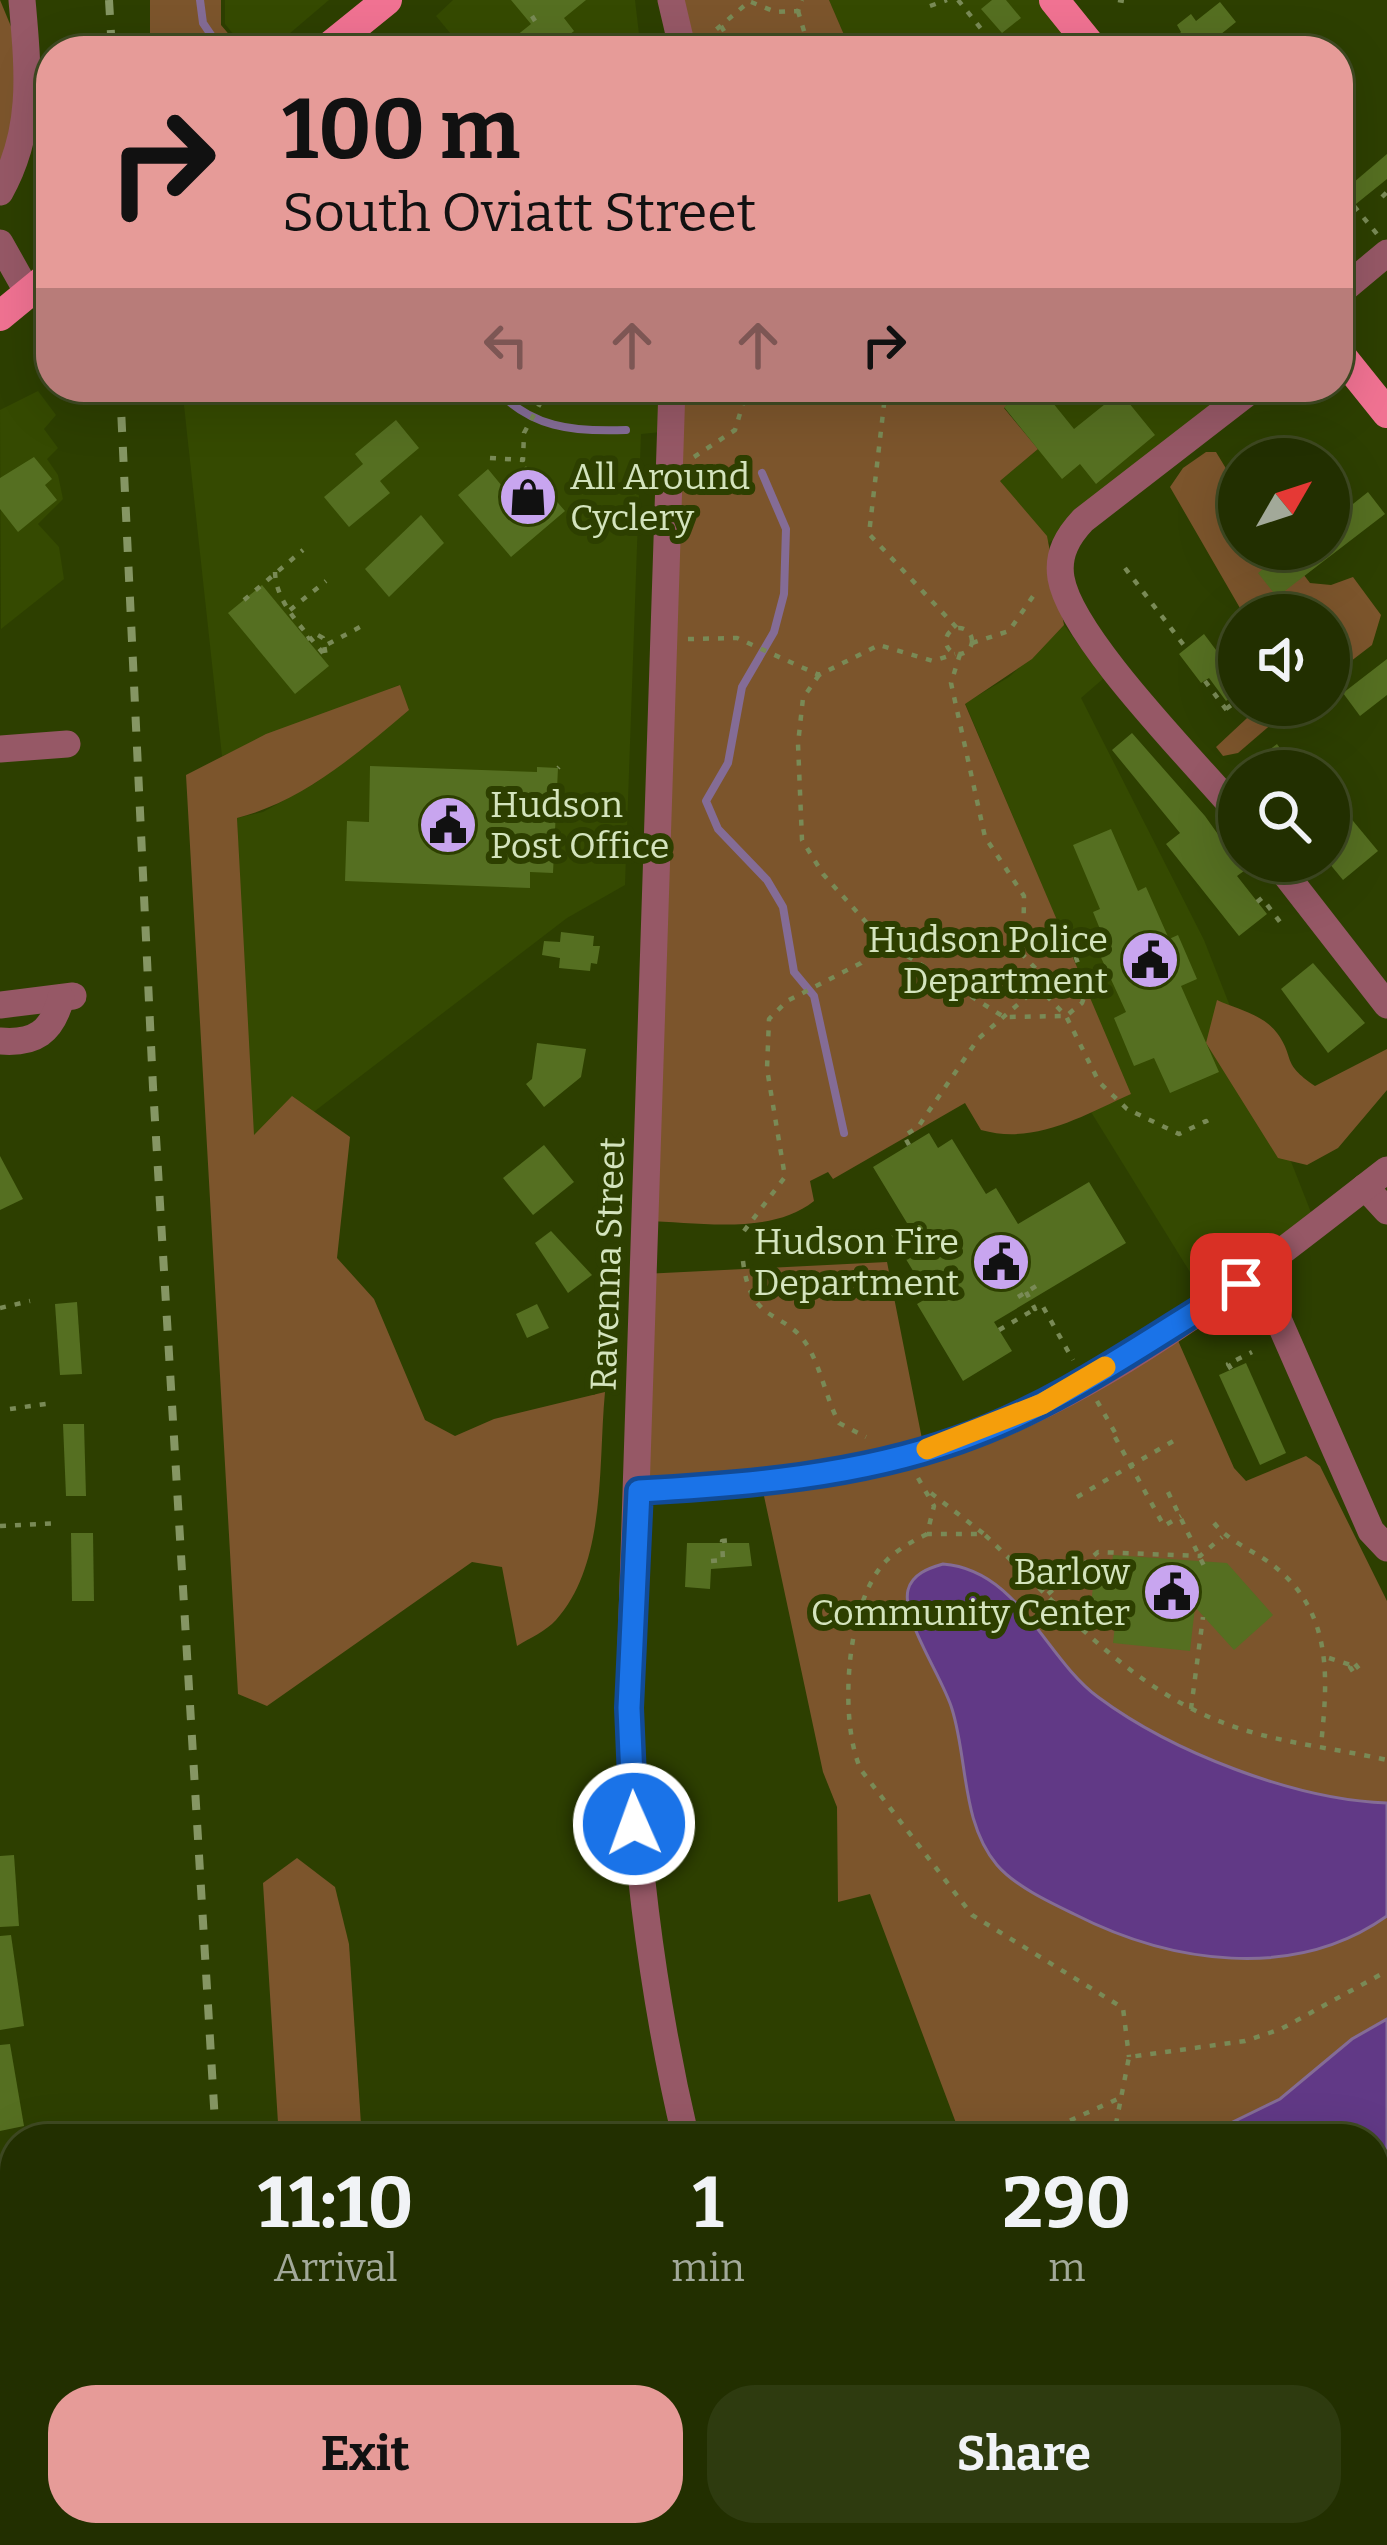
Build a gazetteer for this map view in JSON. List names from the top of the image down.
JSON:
{
  "streets": {
    "street": ["Ravenna Street"]
  },
  "places": {
    "shop": ["All Around Cyclery"],
    "public building": [
      "Hudson Post Office",
      "Hudson Police Department",
      "Hudson Fire Department",
      "Barlow Community Center"
    ]
  },
  "north": "top right",
  "page": {
    "turn": ["100 m", "South Oviatt Street"],
    "eta": [
      "11:10",
      "Arrival",
      "1",
      "min",
      "290",
      "m"
    ],
    "buttons": ["Exit", "Share"]
  }
}
